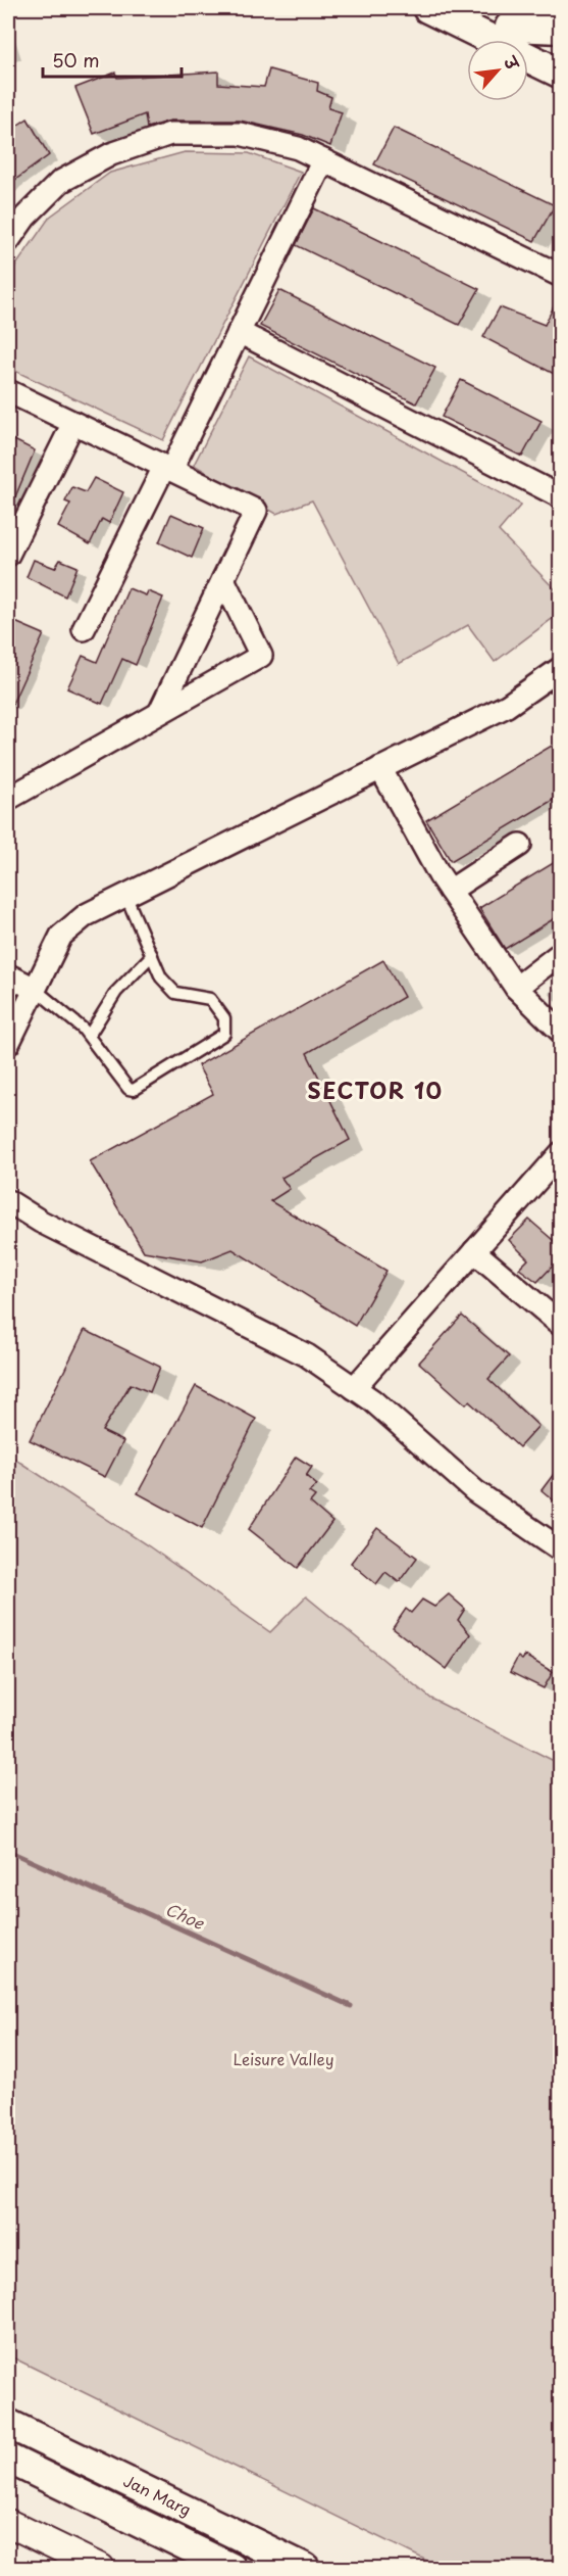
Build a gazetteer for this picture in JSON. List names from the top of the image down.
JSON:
{
  "streets": {
    "main road": ["Jan Marg"]
  },
  "districts": ["SECTOR 10"],
  "water": ["Choe"],
  "parks": ["Leisure Valley"],
  "scale_bar": "50 m",
  "north": "top right"
}
